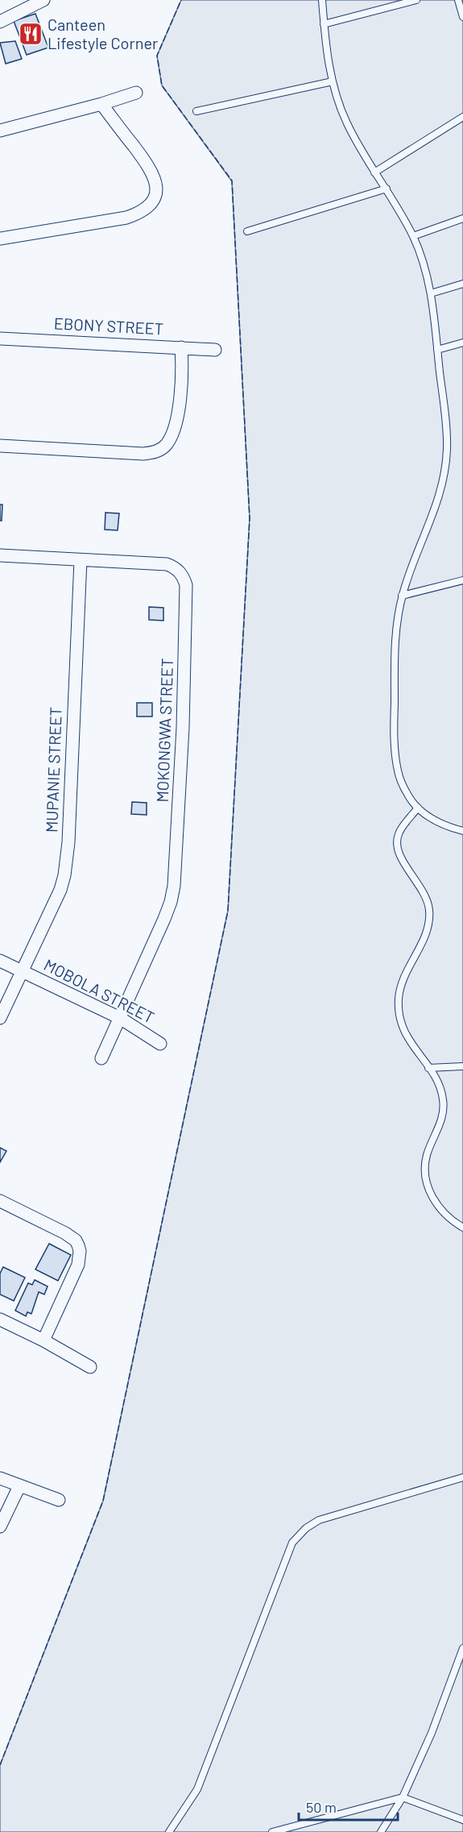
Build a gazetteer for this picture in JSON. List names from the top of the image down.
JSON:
{
  "streets": {
    "street": [
      "EBONY STREET",
      "MOKONGWA STREET",
      "MUPANIE STREET",
      "MOBOLA STREET"
    ]
  },
  "crossings": [
    ["MOKONGWA STREET", "MUPANIE STREET"],
    ["MOKONGWA STREET", "MOBOLA STREET"],
    ["MUPANIE STREET", "MOBOLA STREET"]
  ],
  "places": {
    "restaurant": ["Canteen Lifestyle Corner"]
  },
  "scale_bar": "50 m"
}
